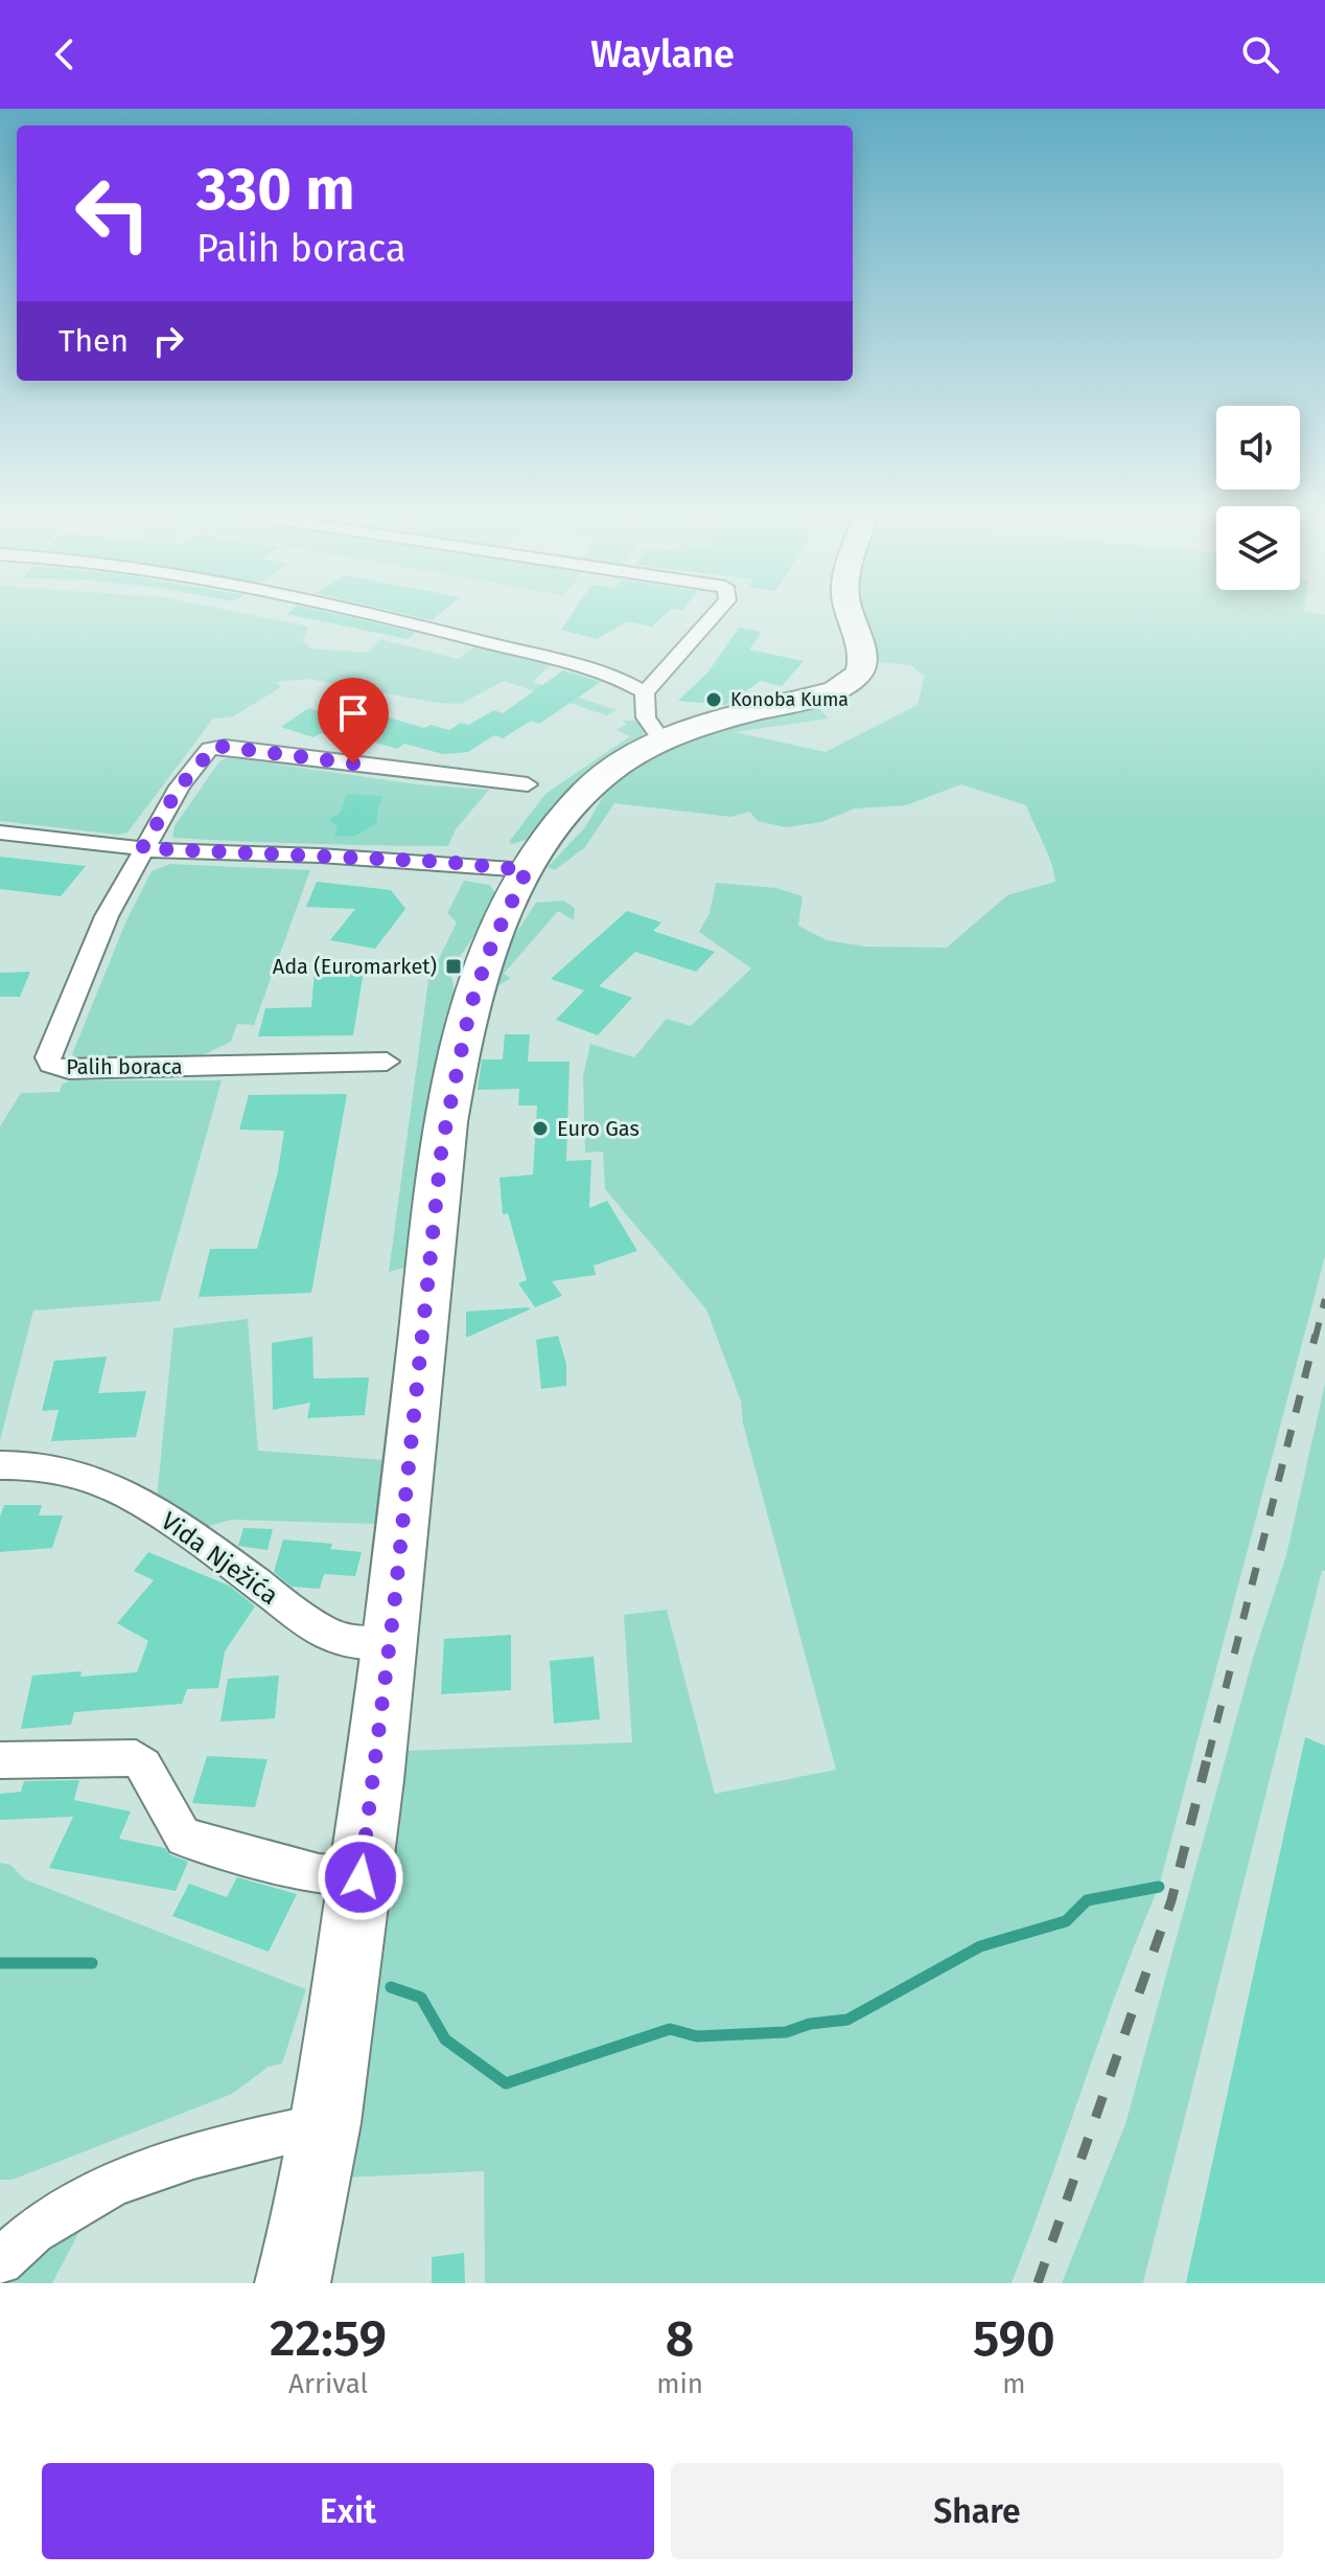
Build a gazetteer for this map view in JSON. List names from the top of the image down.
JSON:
{
  "streets": {
    "street": ["Palih boraca", "Vida Nježića"]
  },
  "places": {
    "other": ["Konoba Kuma", "Euro Gas"],
    "transit": ["Ada (Euromarket)"]
  },
  "page": {
    "header": "Waylane",
    "turn": ["330 m", "Palih boraca"],
    "then": "Then",
    "eta": [
      "22:59",
      "Arrival",
      "8",
      "min",
      "590",
      "m"
    ],
    "buttons": ["Exit", "Share"]
  }
}
